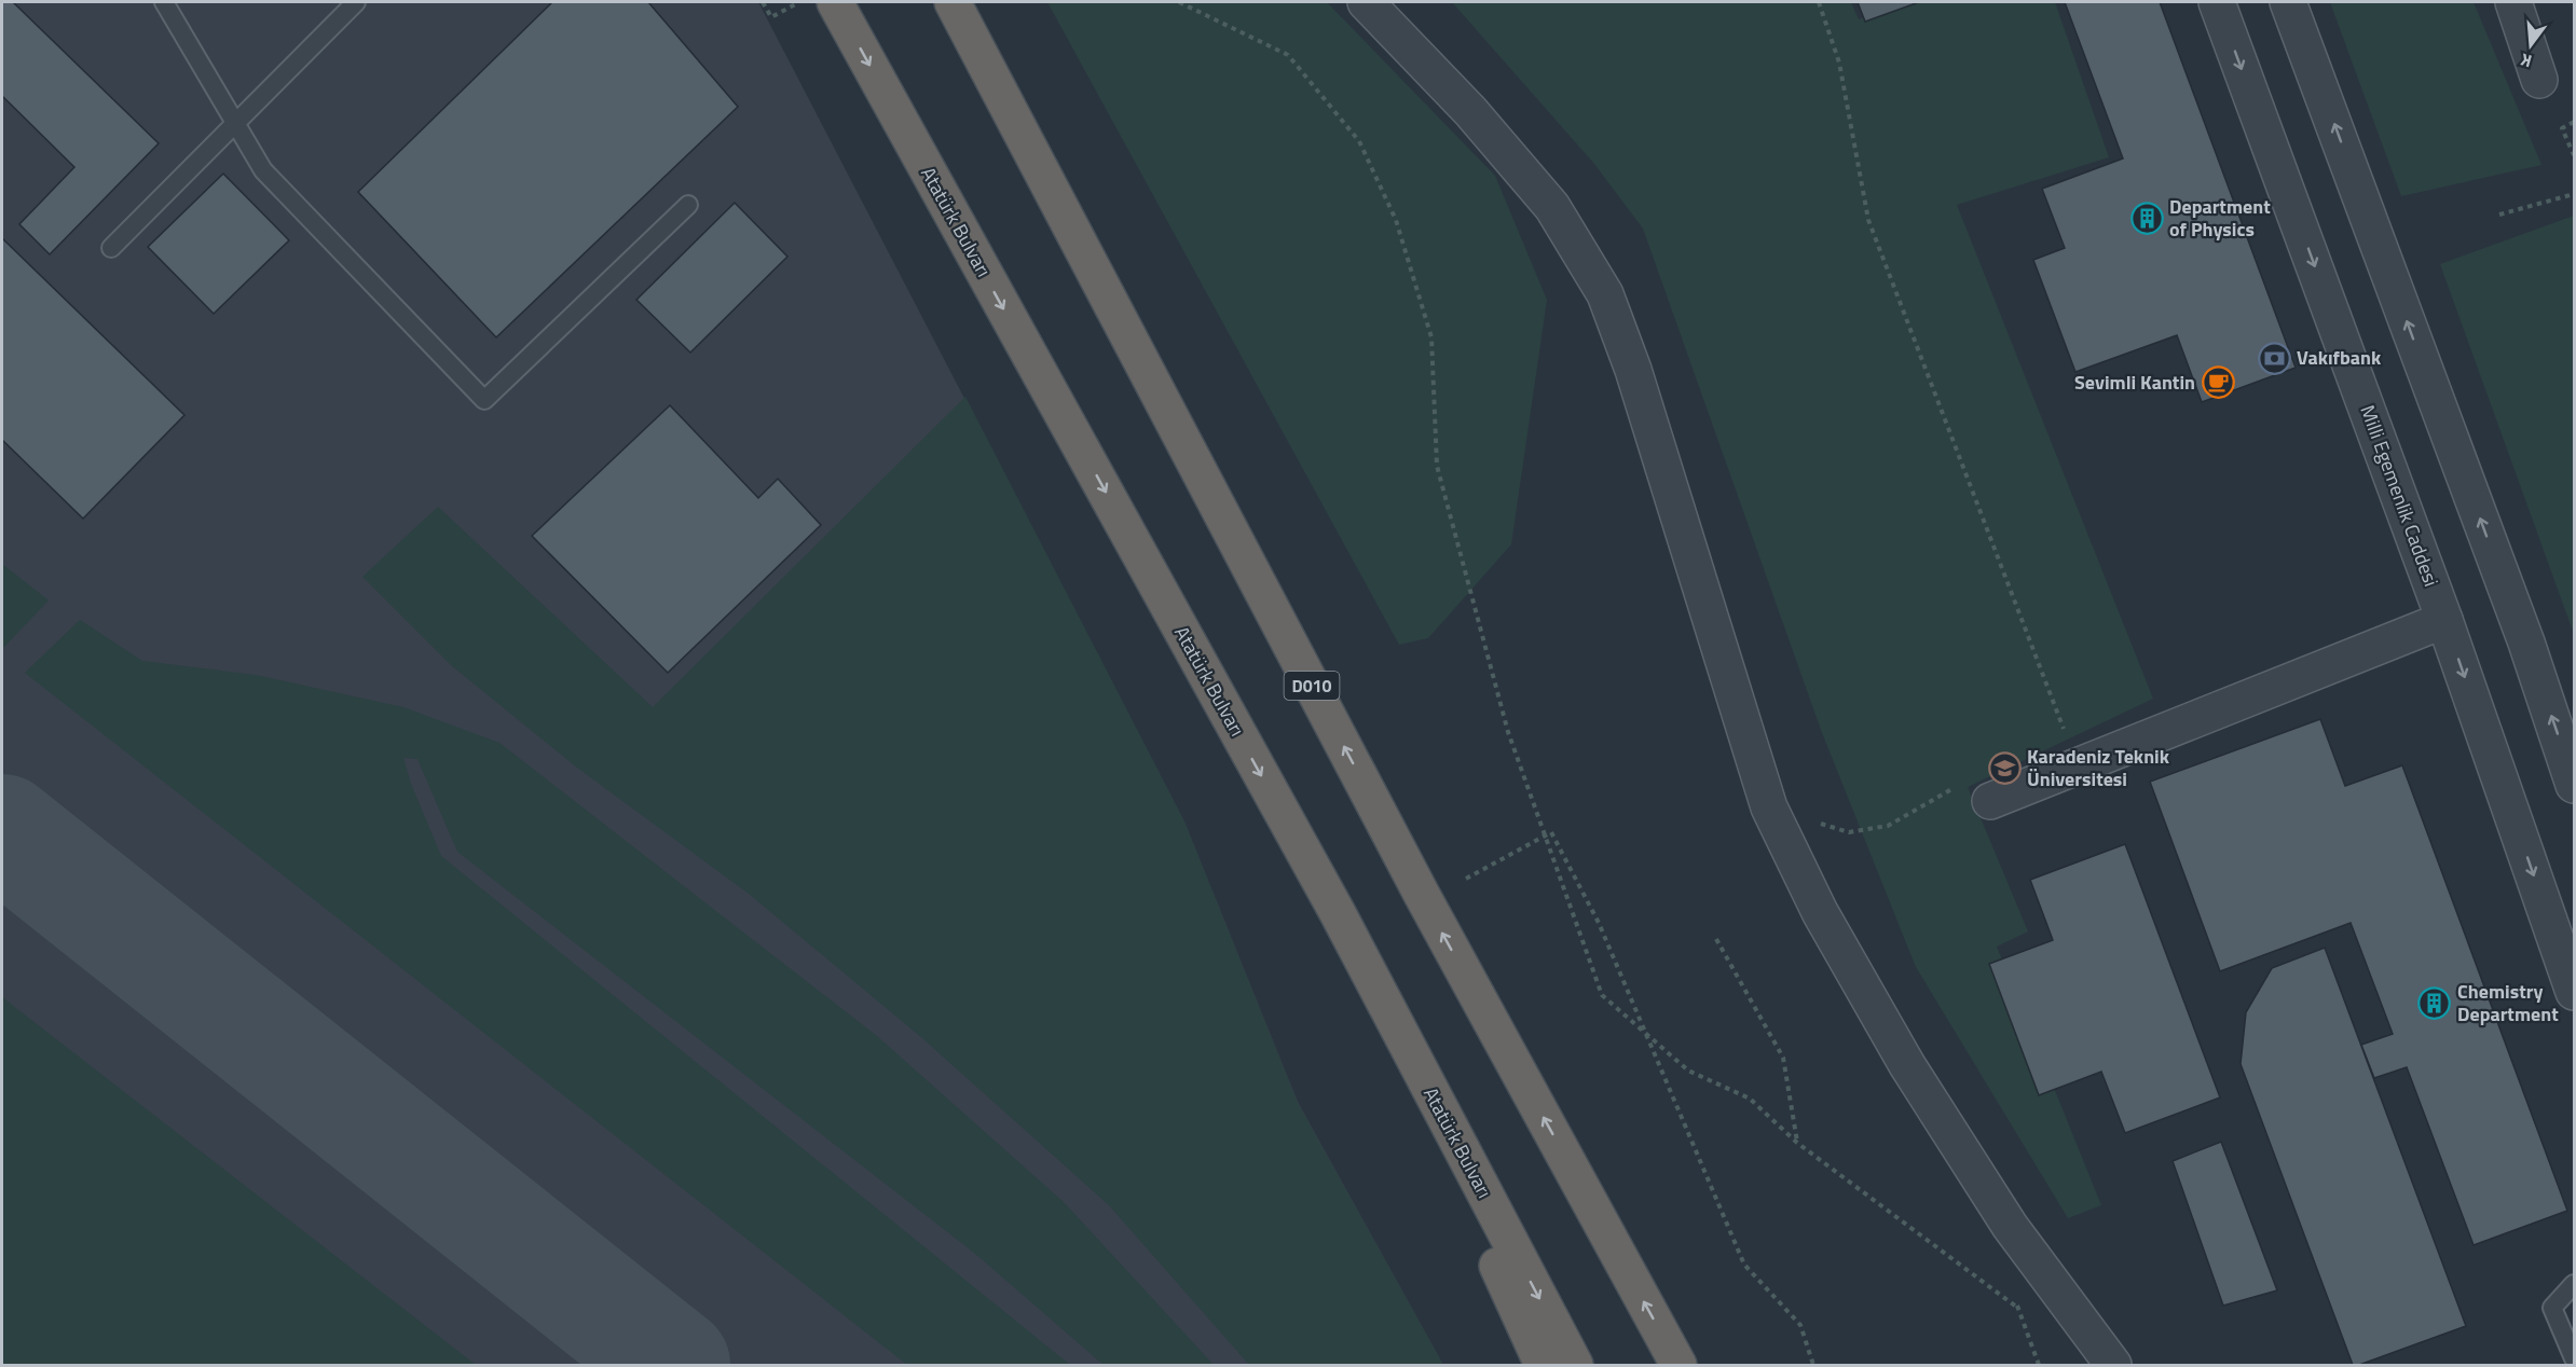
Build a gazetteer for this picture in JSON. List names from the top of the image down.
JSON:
{
  "streets": {
    "highway": ["Atatürk Bulvarı", "D010"],
    "street": ["Milli Egemenlik Caddesi"]
  },
  "places": {
    "building": ["Department of Physics", "Chemistry Department"],
    "bank": ["Vakıfbank"],
    "cafe": ["Sevimli Kantin"],
    "school or university": ["Karadeniz Teknik Üniversitesi"]
  },
  "north": "bottom"
}
